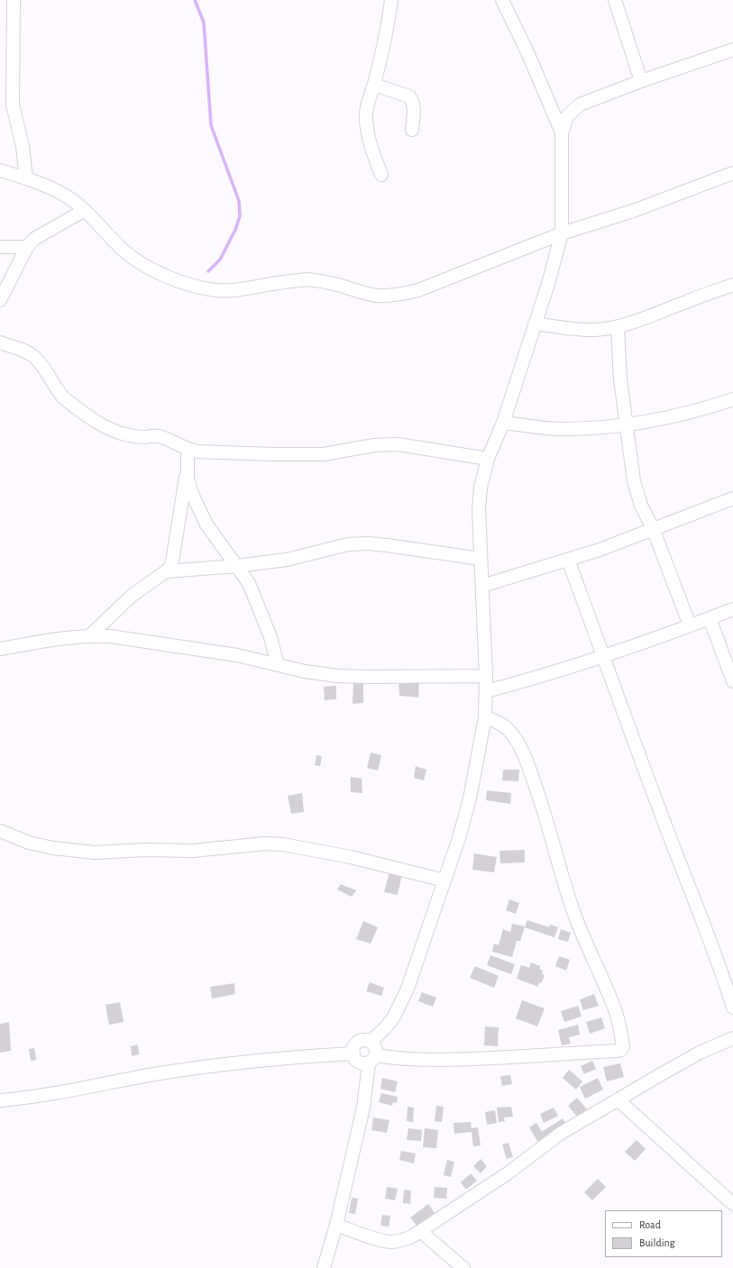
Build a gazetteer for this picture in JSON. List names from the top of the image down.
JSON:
{
  "legend": ["Road", "Building"]
}
